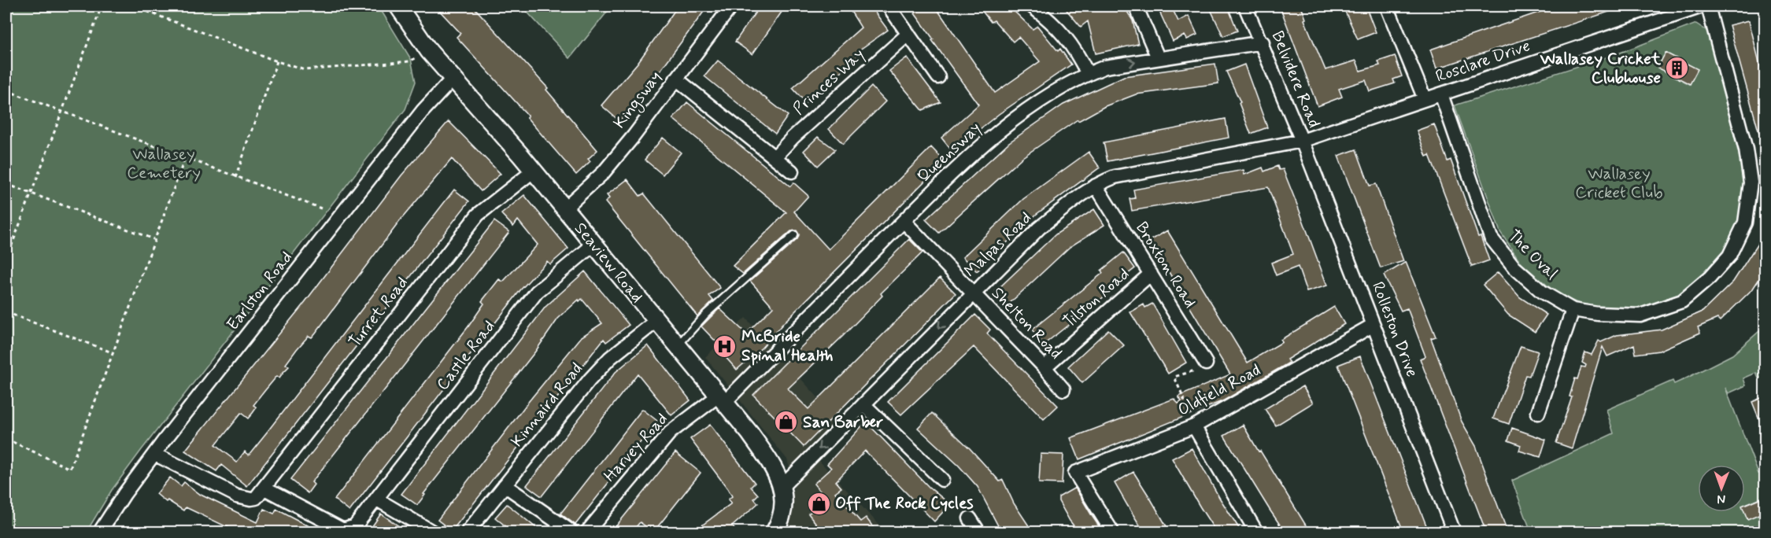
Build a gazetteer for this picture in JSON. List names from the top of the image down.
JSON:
{
  "streets": {
    "street": [
      "Rosclare Drive",
      "Belvidere Road",
      "Princes Way",
      "Kingsway",
      "Queensway",
      "Malpas Road",
      "The Oval",
      "Seaview Road",
      "Broxton Road",
      "Earlston Road",
      "Tilston Road",
      "Turret Road",
      "Shelton Road",
      "Rolleston Drive",
      "Castle Road",
      "Oldfield Road",
      "Kinnaird Road",
      "Harvey Road"
    ]
  },
  "crossings": [
    ["Rosclare Drive", "Belvidere Road"],
    ["Rosclare Drive", "Malpas Road"],
    ["Rosclare Drive", "The Oval"],
    ["Rosclare Drive", "Rolleston Drive"],
    ["Belvidere Road", "Queensway"],
    ["Belvidere Road", "Malpas Road"],
    ["Belvidere Road", "Rolleston Drive"],
    ["Kingsway", "Seaview Road"],
    ["Queensway", "Seaview Road"],
    ["Queensway", "Shelton Road"],
    ["Queensway", "Harvey Road"],
    ["Malpas Road", "Seaview Road"],
    ["Malpas Road", "Broxton Road"],
    ["Malpas Road", "Shelton Road"],
    ["Malpas Road", "Rolleston Drive"],
    ["Seaview Road", "Earlston Road"],
    ["Seaview Road", "Turret Road"],
    ["Seaview Road", "Castle Road"],
    ["Seaview Road", "Kinnaird Road"],
    ["Seaview Road", "Harvey Road"],
    ["Broxton Road", "Tilston Road"],
    ["Tilston Road", "Shelton Road"],
    ["Rolleston Drive", "Oldfield Road"]
  ],
  "one_way": ["Malpas Road"],
  "parks": ["Wallasey Cemetery", "Wallasey Cricket Club"],
  "places": {
    "building": ["Wallasey Cricket Clubhouse"],
    "hospital": ["McBride Spinal Health"],
    "shop": ["San Barber", "Off The Rock Cycles"]
  },
  "north": "bottom"
}
